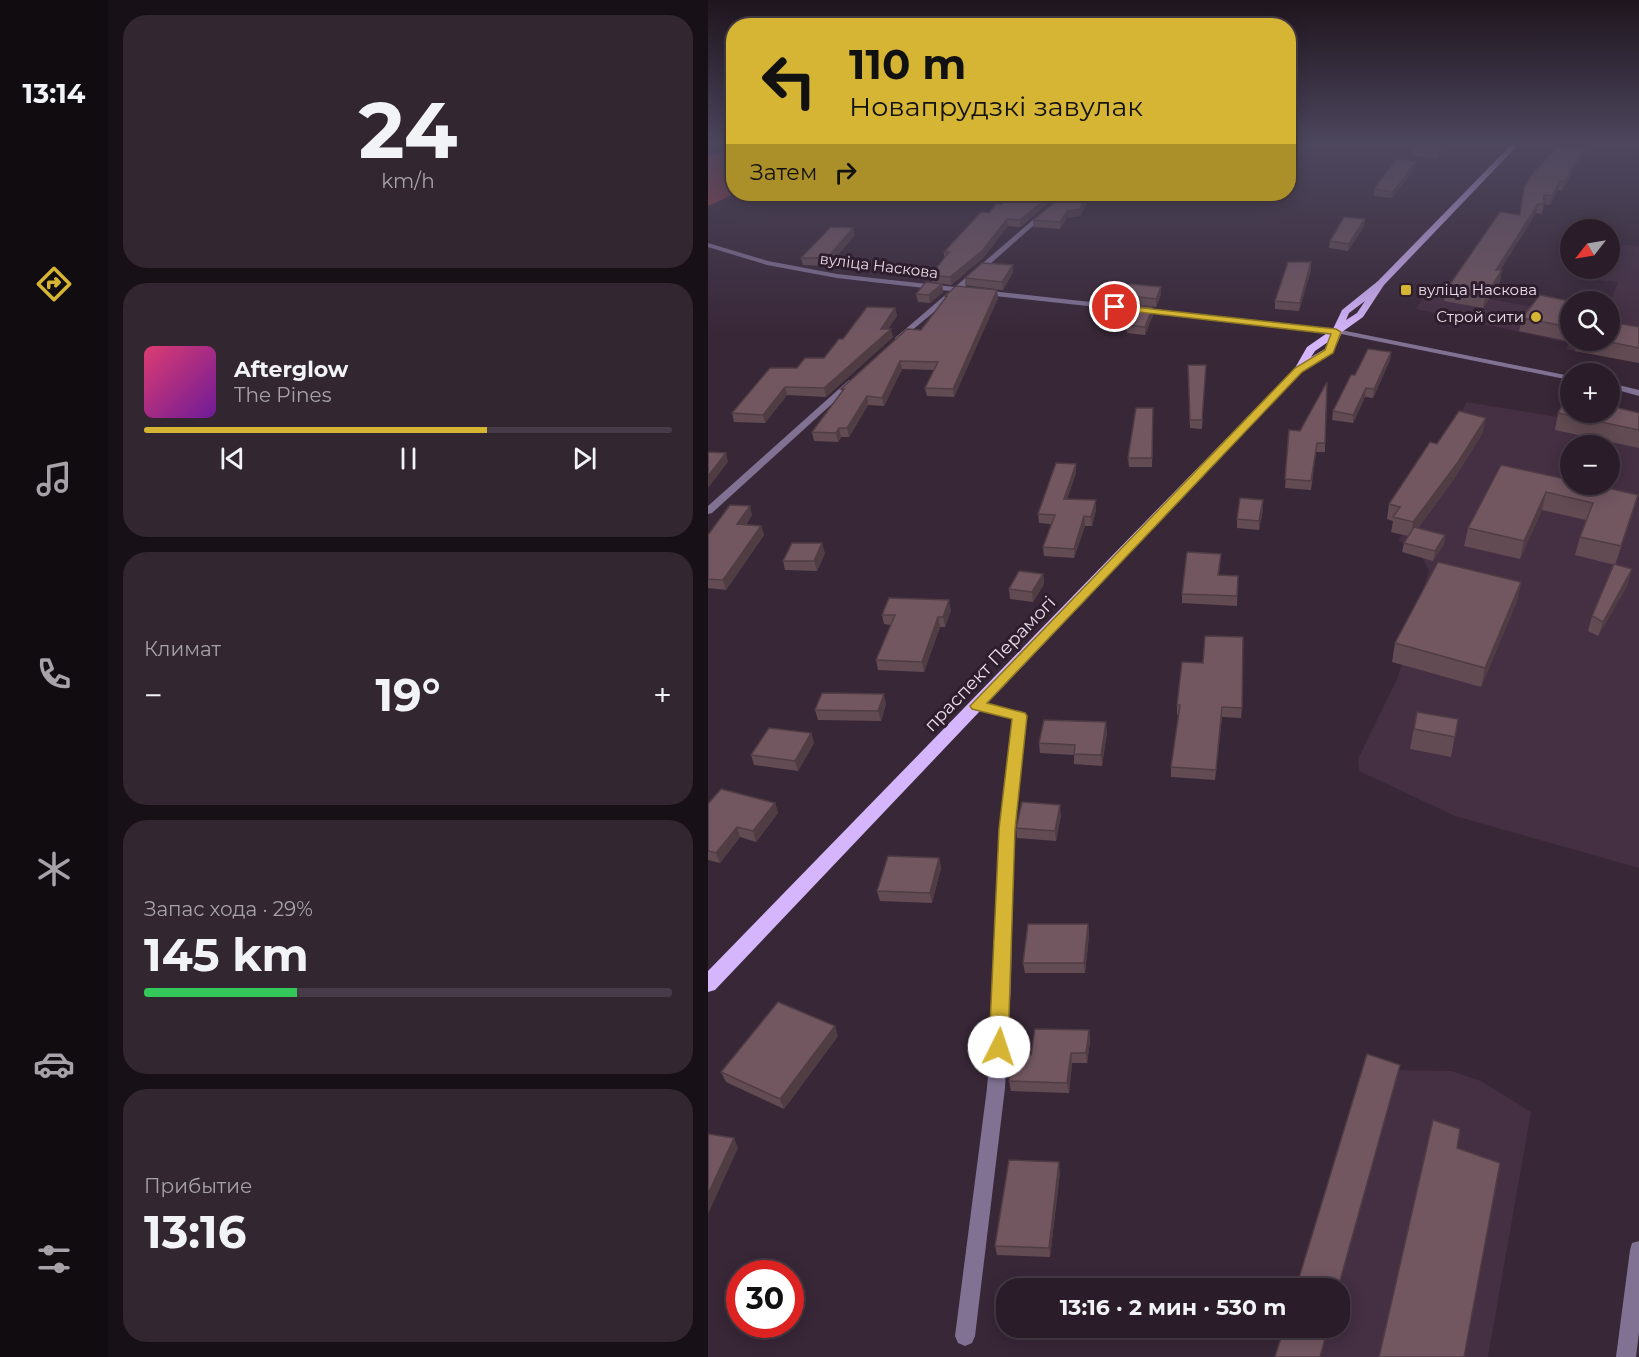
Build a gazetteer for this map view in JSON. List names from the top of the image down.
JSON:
{
  "streets": {
    "main road": ["праспект Перамогі"],
    "street": ["вуліца Наскова"]
  },
  "crossings": [
    ["вуліца Наскова", "праспект Перамогі"]
  ],
  "places": {
    "transit": ["вуліца Наскова"],
    "other": ["Строй сити"]
  },
  "north": "bottom left",
  "page": {
    "tabs": "13:14",
    "tile": [
      ["24", "km/h"],
      "Климат",
      ["Запас хода · 29%", "145 km"],
      ["Прибытие", "13:16"]
    ],
    "turn": ["110 m", "Новапрудзкі завулак"],
    "then": "Затем",
    "map_buttons": ["+", "−"],
    "song": ["Afterglow", "The Pines"],
    "heat": ["−", "19°", "+"],
    "limit": "30",
    "trip": "13:16 · 2 мин · 530 m"
  }
}
